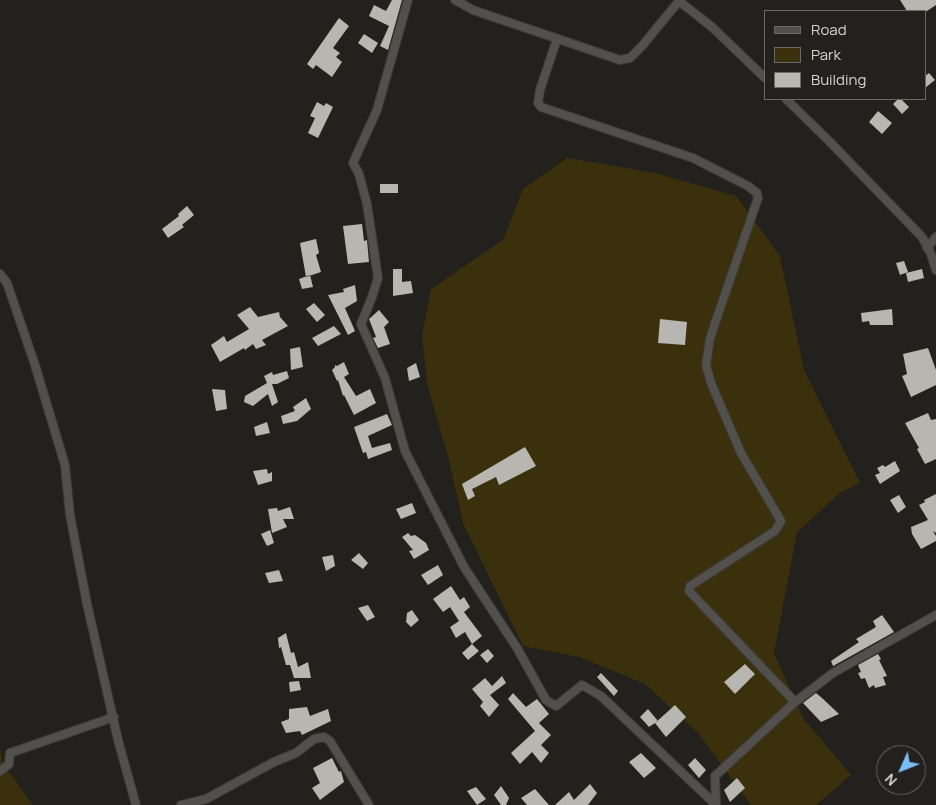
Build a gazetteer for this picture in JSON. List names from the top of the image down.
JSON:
{
  "legend": ["Road", "Park", "Building"],
  "north": "bottom left"
}
